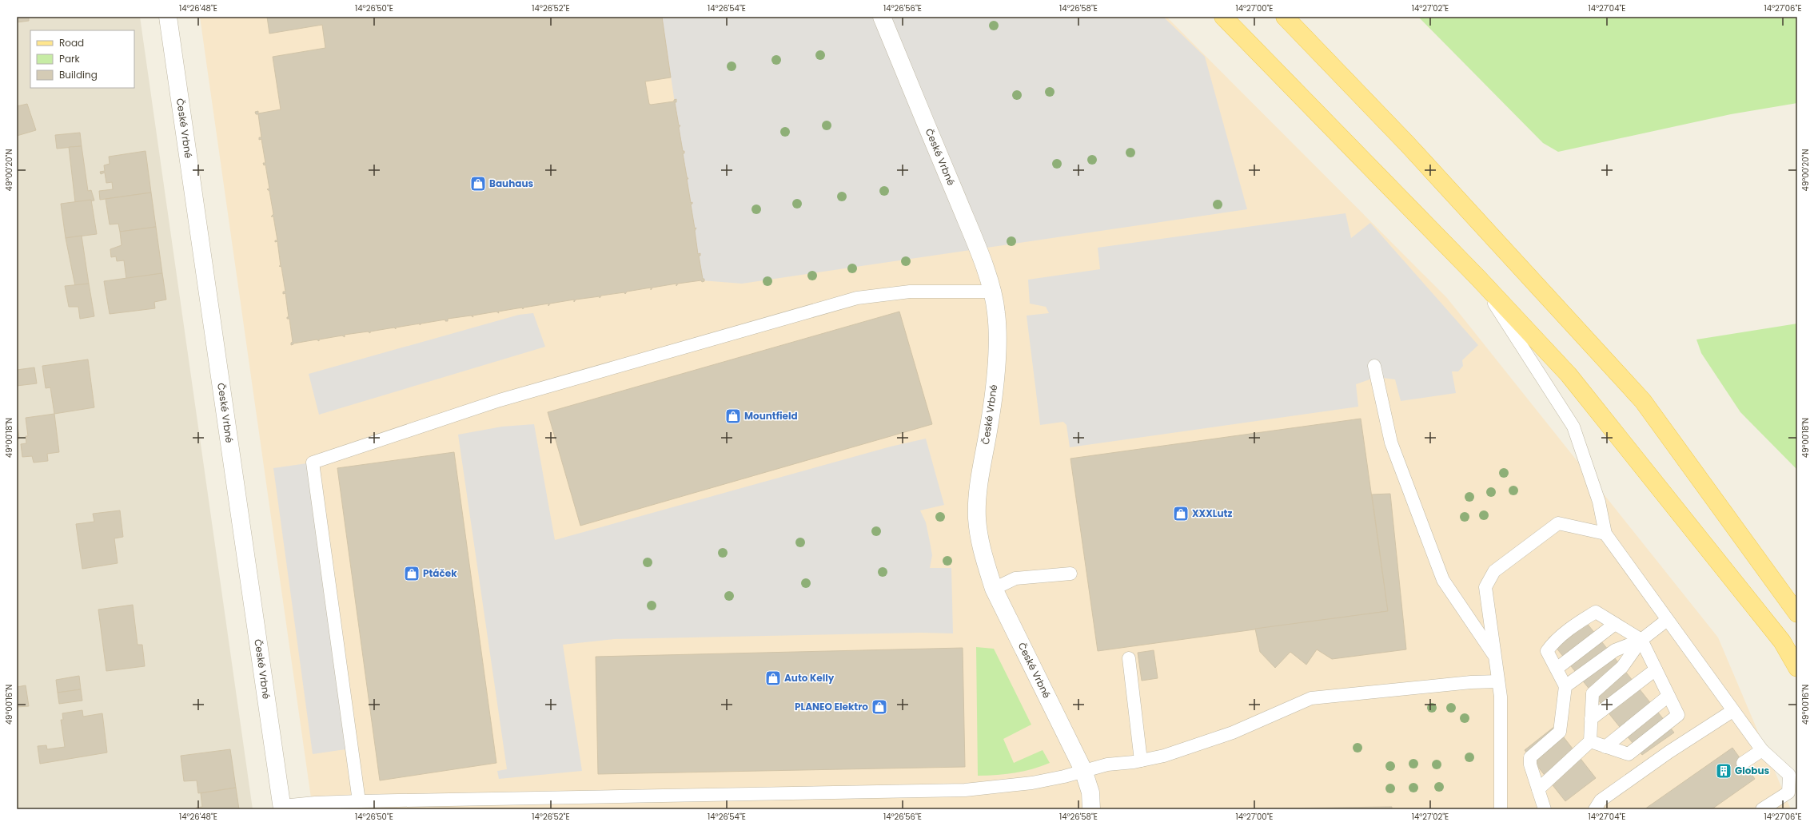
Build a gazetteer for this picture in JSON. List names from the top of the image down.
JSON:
{
  "streets": {
    "street": ["České Vrbné"]
  },
  "places": {
    "shop": [
      "Bauhaus",
      "Mountfield",
      "XXXLutz",
      "Ptáček",
      "Auto Kelly",
      "PLANEO Elektro"
    ],
    "building": ["Globus"]
  },
  "legend": ["Road", "Park", "Building"],
  "coordinates": [
    "14°26'48\"E",
    "14°26'50\"E",
    "14°26'52\"E",
    "14°26'54\"E",
    "14°26'56\"E",
    "14°26'58\"E",
    "14°27'00\"E",
    "14°27'02\"E",
    "14°27'04\"E",
    "14°27'06\"E",
    "49°00'20\"N",
    "49°00'18\"N",
    "49°00'16\"N"
  ]
}
